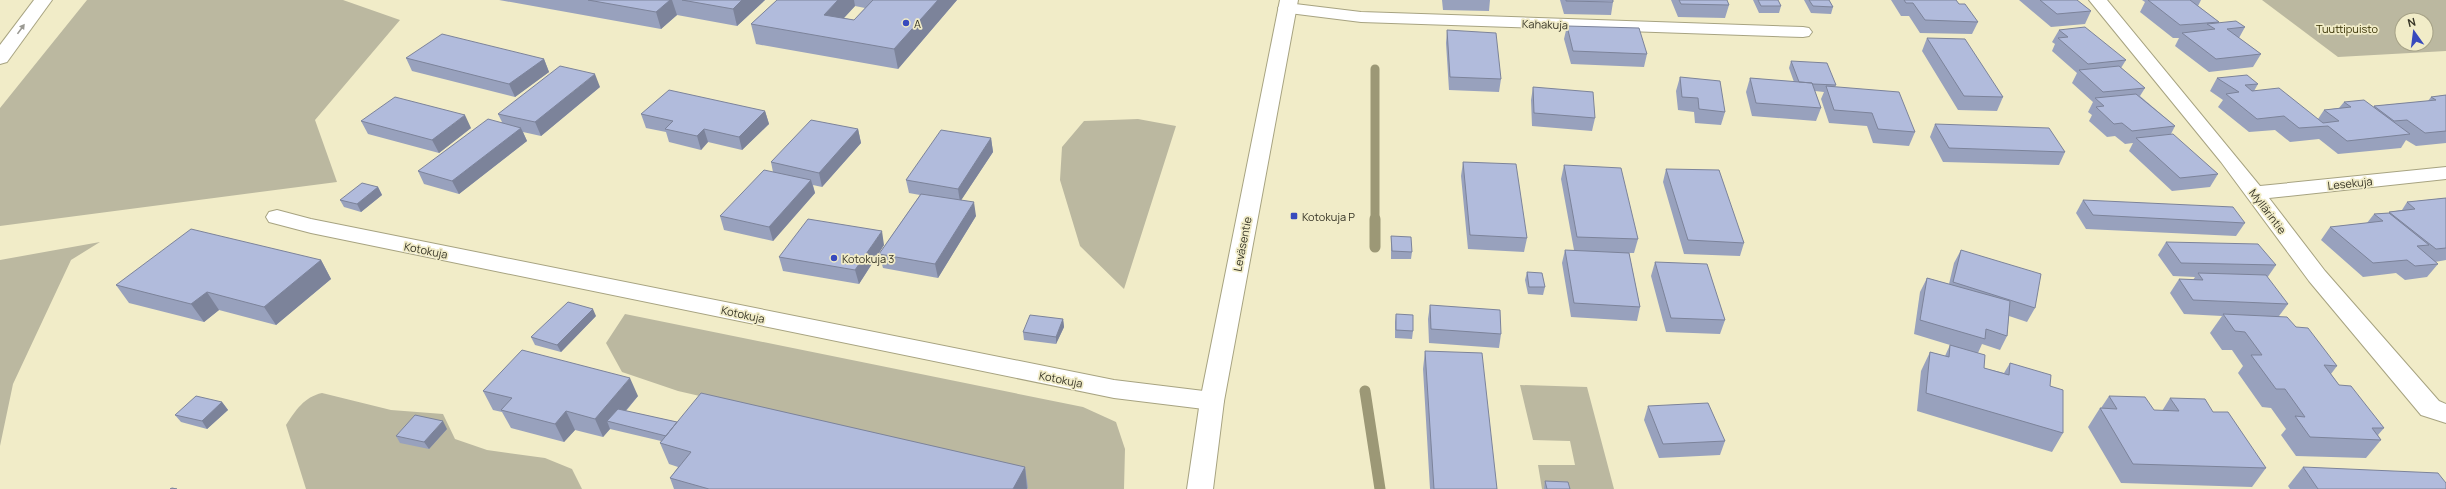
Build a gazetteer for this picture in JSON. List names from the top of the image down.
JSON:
{
  "streets": {
    "main road": [
      "Kahakuja",
      "Lesekuja",
      "Myllärintie",
      "Leväsentie",
      "Kotokuja"
    ]
  },
  "crossings": [
    ["Kahakuja", "Leväsentie"],
    ["Lesekuja", "Myllärintie"],
    ["Leväsentie", "Kotokuja"]
  ],
  "parks": ["Tuuttipuisto"],
  "places": {
    "other": ["A", "Kotokuja 3"],
    "transit": ["Kotokuja P"]
  },
  "north": "top"
}
